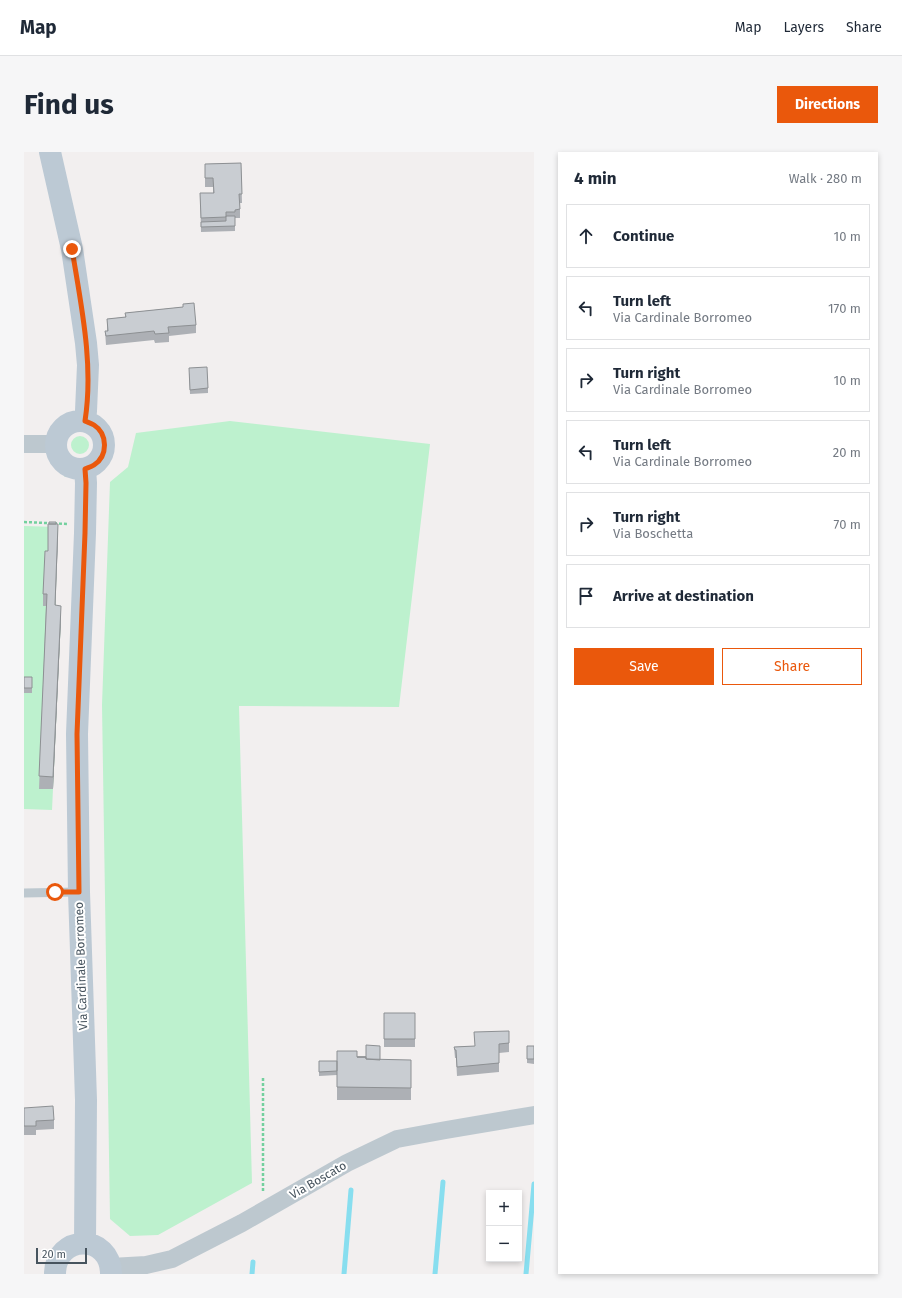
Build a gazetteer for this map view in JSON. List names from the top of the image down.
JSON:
{
  "streets": {
    "street": ["Via Cardinale Borromeo", "Via Boscato"]
  },
  "scale_bar": "20 m",
  "page": {
    "header": "Map",
    "nav": ["Map", "Layers", "Share"],
    "buttons": [
      "Directions",
      ["Save", "Share"]
    ],
    "title": "Find us",
    "heading": ["4 min", "Walk · 280 m"],
    "list": [
      ["Continue", "10 m"],
      ["Turn left", "Via Cardinale Borromeo", "170 m"],
      ["Turn right", "Via Cardinale Borromeo", "10 m"],
      ["Turn left", "Via Cardinale Borromeo", "20 m"],
      ["Turn right", "Via Boschetta", "70 m"],
      "Arrive at destination"
    ],
    "map_buttons": ["+", "−"],
    "scale": "20 m"
  }
}
